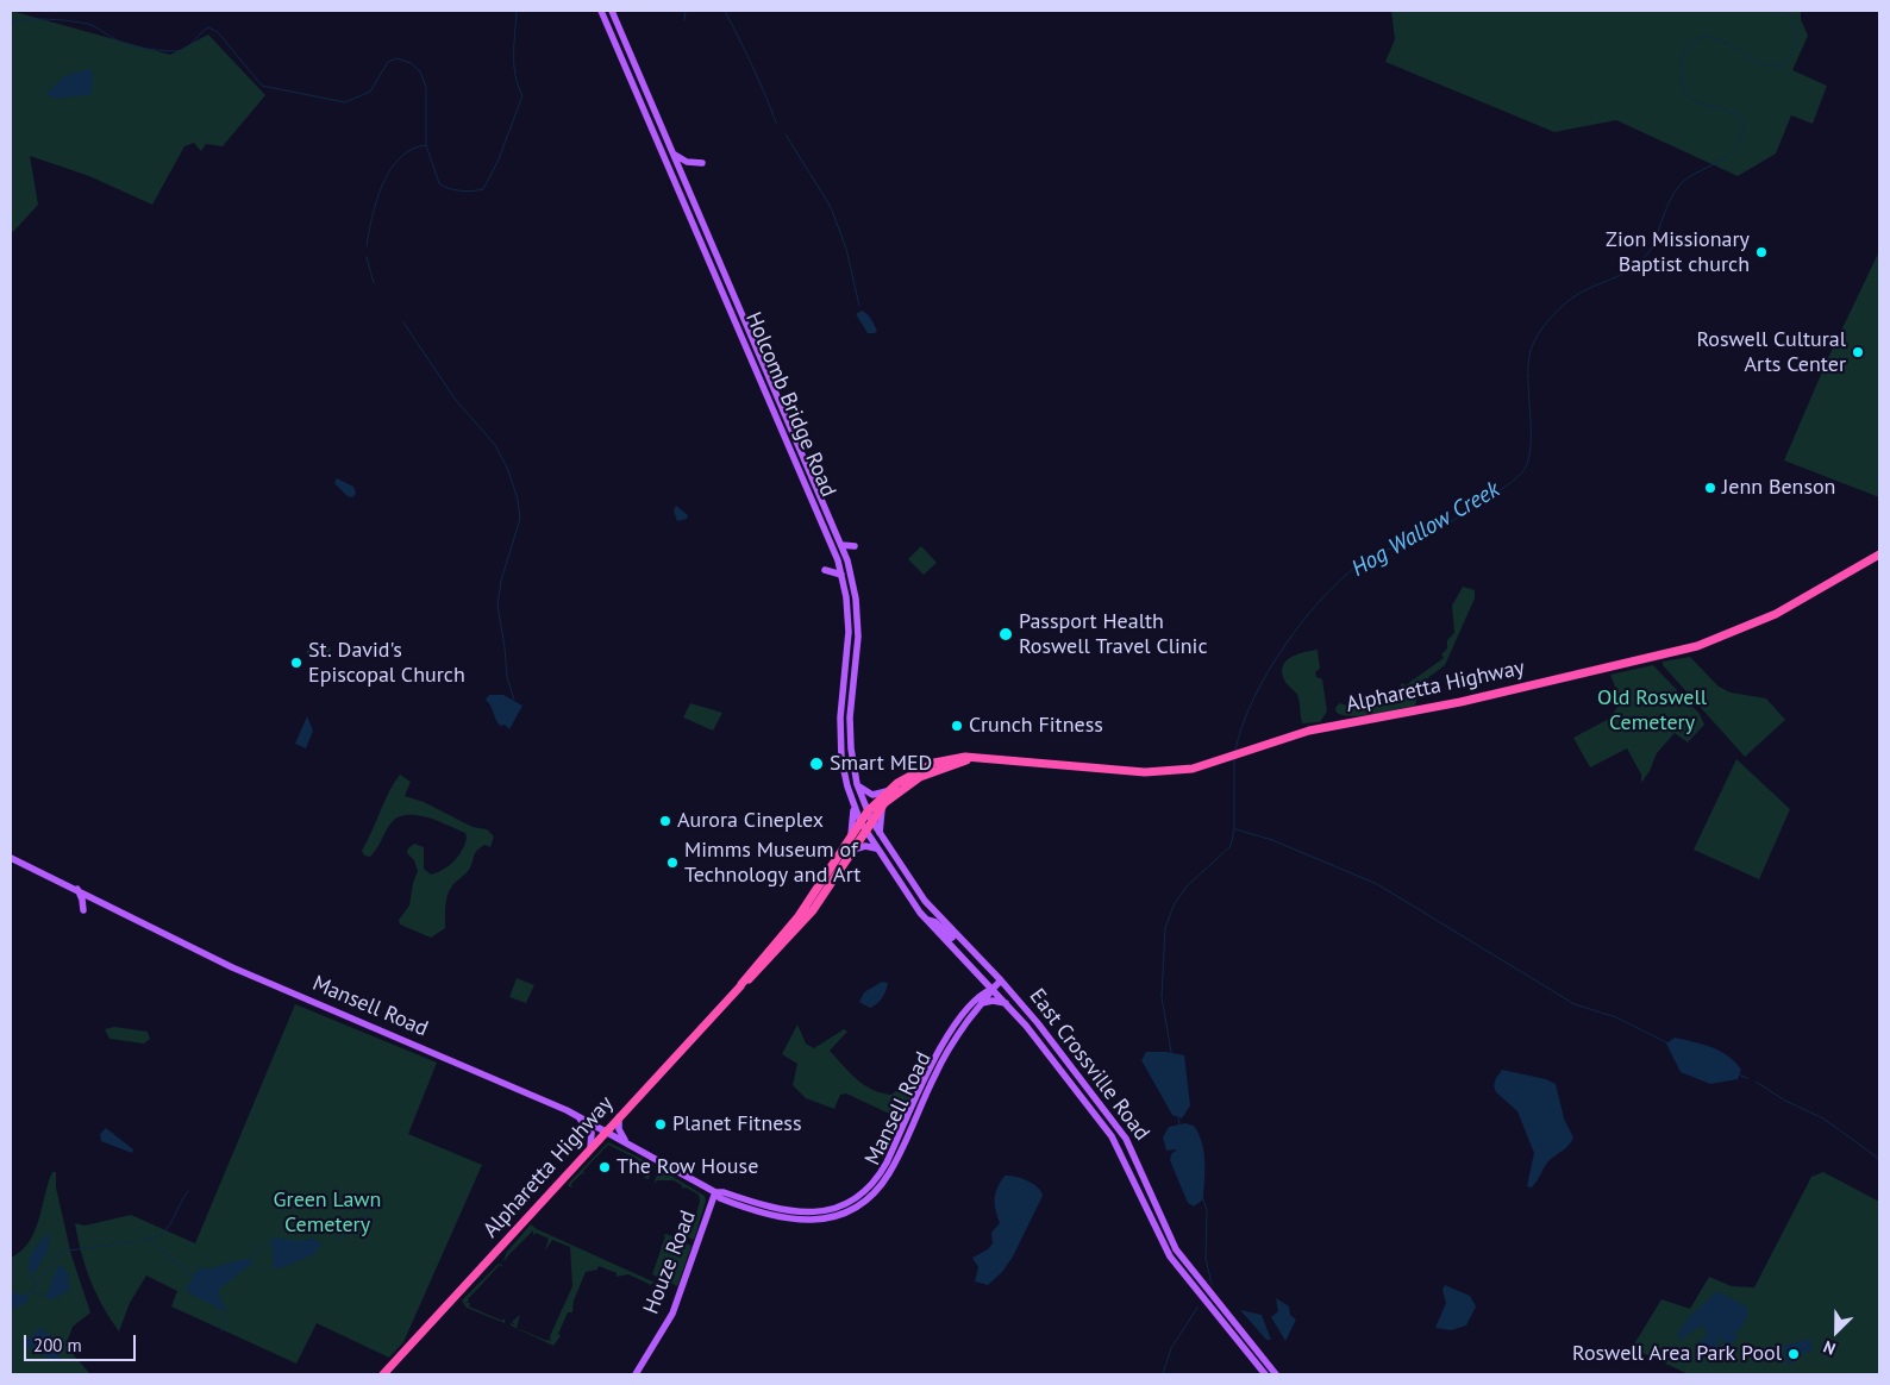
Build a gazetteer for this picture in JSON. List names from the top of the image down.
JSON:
{
  "streets": {
    "highway": ["Alpharetta Highway"],
    "main road": [
      "Holcomb Bridge Road",
      "Mansell Road",
      "East Crossville Road",
      "Houze Road"
    ]
  },
  "crossings": [
    ["Holcomb Bridge Road", "Alpharetta Highway"],
    ["Holcomb Bridge Road", "East Crossville Road"],
    ["Alpharetta Highway", "Mansell Road"],
    ["Alpharetta Highway", "East Crossville Road"],
    ["Mansell Road", "East Crossville Road"],
    ["Mansell Road", "Houze Road"]
  ],
  "water": ["Hog Wallow Creek"],
  "parks": ["Old Roswell Cemetery", "Green Lawn Cemetery"],
  "places": [
    "Zion Missionary Baptist church",
    "Roswell Cultural Arts Center",
    "Jenn Benson",
    "Passport Health Roswell Travel Clinic",
    "St. David's Episcopal Church",
    "Crunch Fitness",
    "Smart MED",
    "Aurora Cineplex",
    "Mimms Museum of Technology and Art",
    "Planet Fitness",
    "The Row House",
    "Roswell Area Park Pool"
  ],
  "scale_bar": "200 m",
  "north": "bottom left"
}
